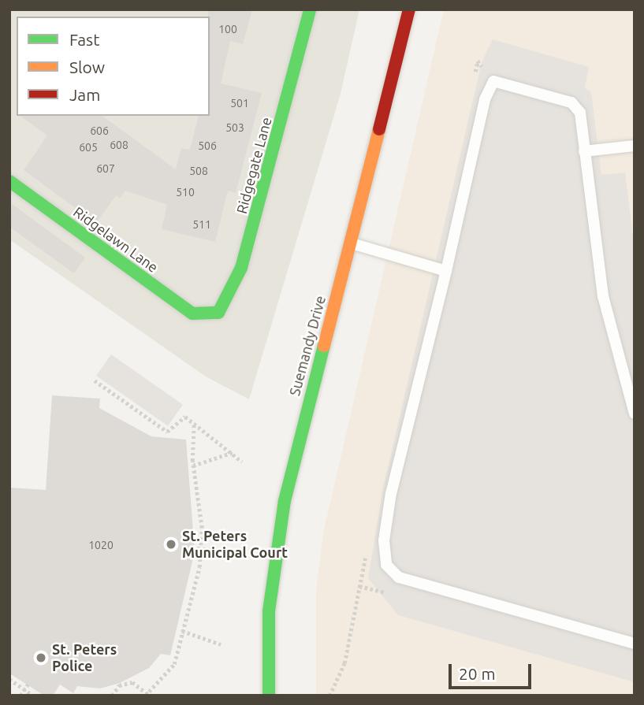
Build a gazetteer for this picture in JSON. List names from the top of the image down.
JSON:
{
  "streets": {
    "street": ["Ridgegate Lane", "Ridgelawn Lane", "Suemandy Drive"]
  },
  "crossings": [
    ["Ridgegate Lane", "Ridgelawn Lane"]
  ],
  "places": ["St. Peters Municipal Court", "St. Peters Police"],
  "house_numbers": [
    "100",
    "501",
    "503",
    "606",
    "608",
    "506",
    "605",
    "607",
    "508",
    "510",
    "511",
    "1020"
  ],
  "legend": ["Fast", "Slow", "Jam"],
  "scale_bar": "20 m"
}
